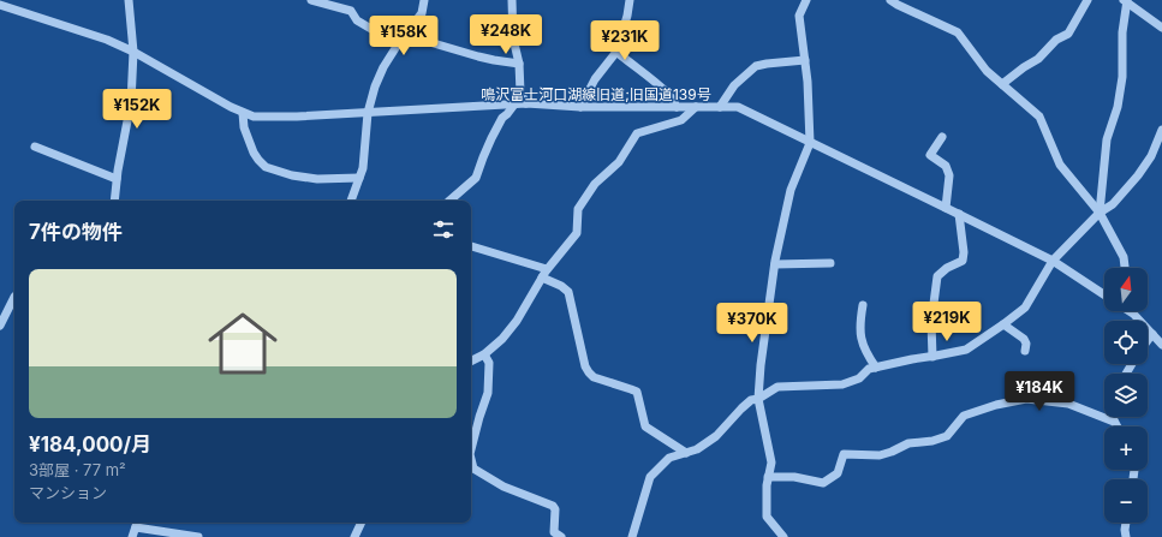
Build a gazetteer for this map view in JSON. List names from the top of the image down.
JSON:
{
  "streets": {
    "street": ["鳴沢富士河口湖線旧道;旧国道139号"]
  },
  "north": "top",
  "page": {
    "price": [
      "¥248K",
      "¥158K",
      "¥231K",
      "¥152K",
      "¥219K",
      "¥370K",
      "¥184K"
    ],
    "heading": "7件の物件",
    "list": [
      {
        "name": "¥184,000/月",
        "note": "3部屋 · 77 m² · マンション"
      }
    ],
    "map_buttons": ["+", "−"]
  }
}
